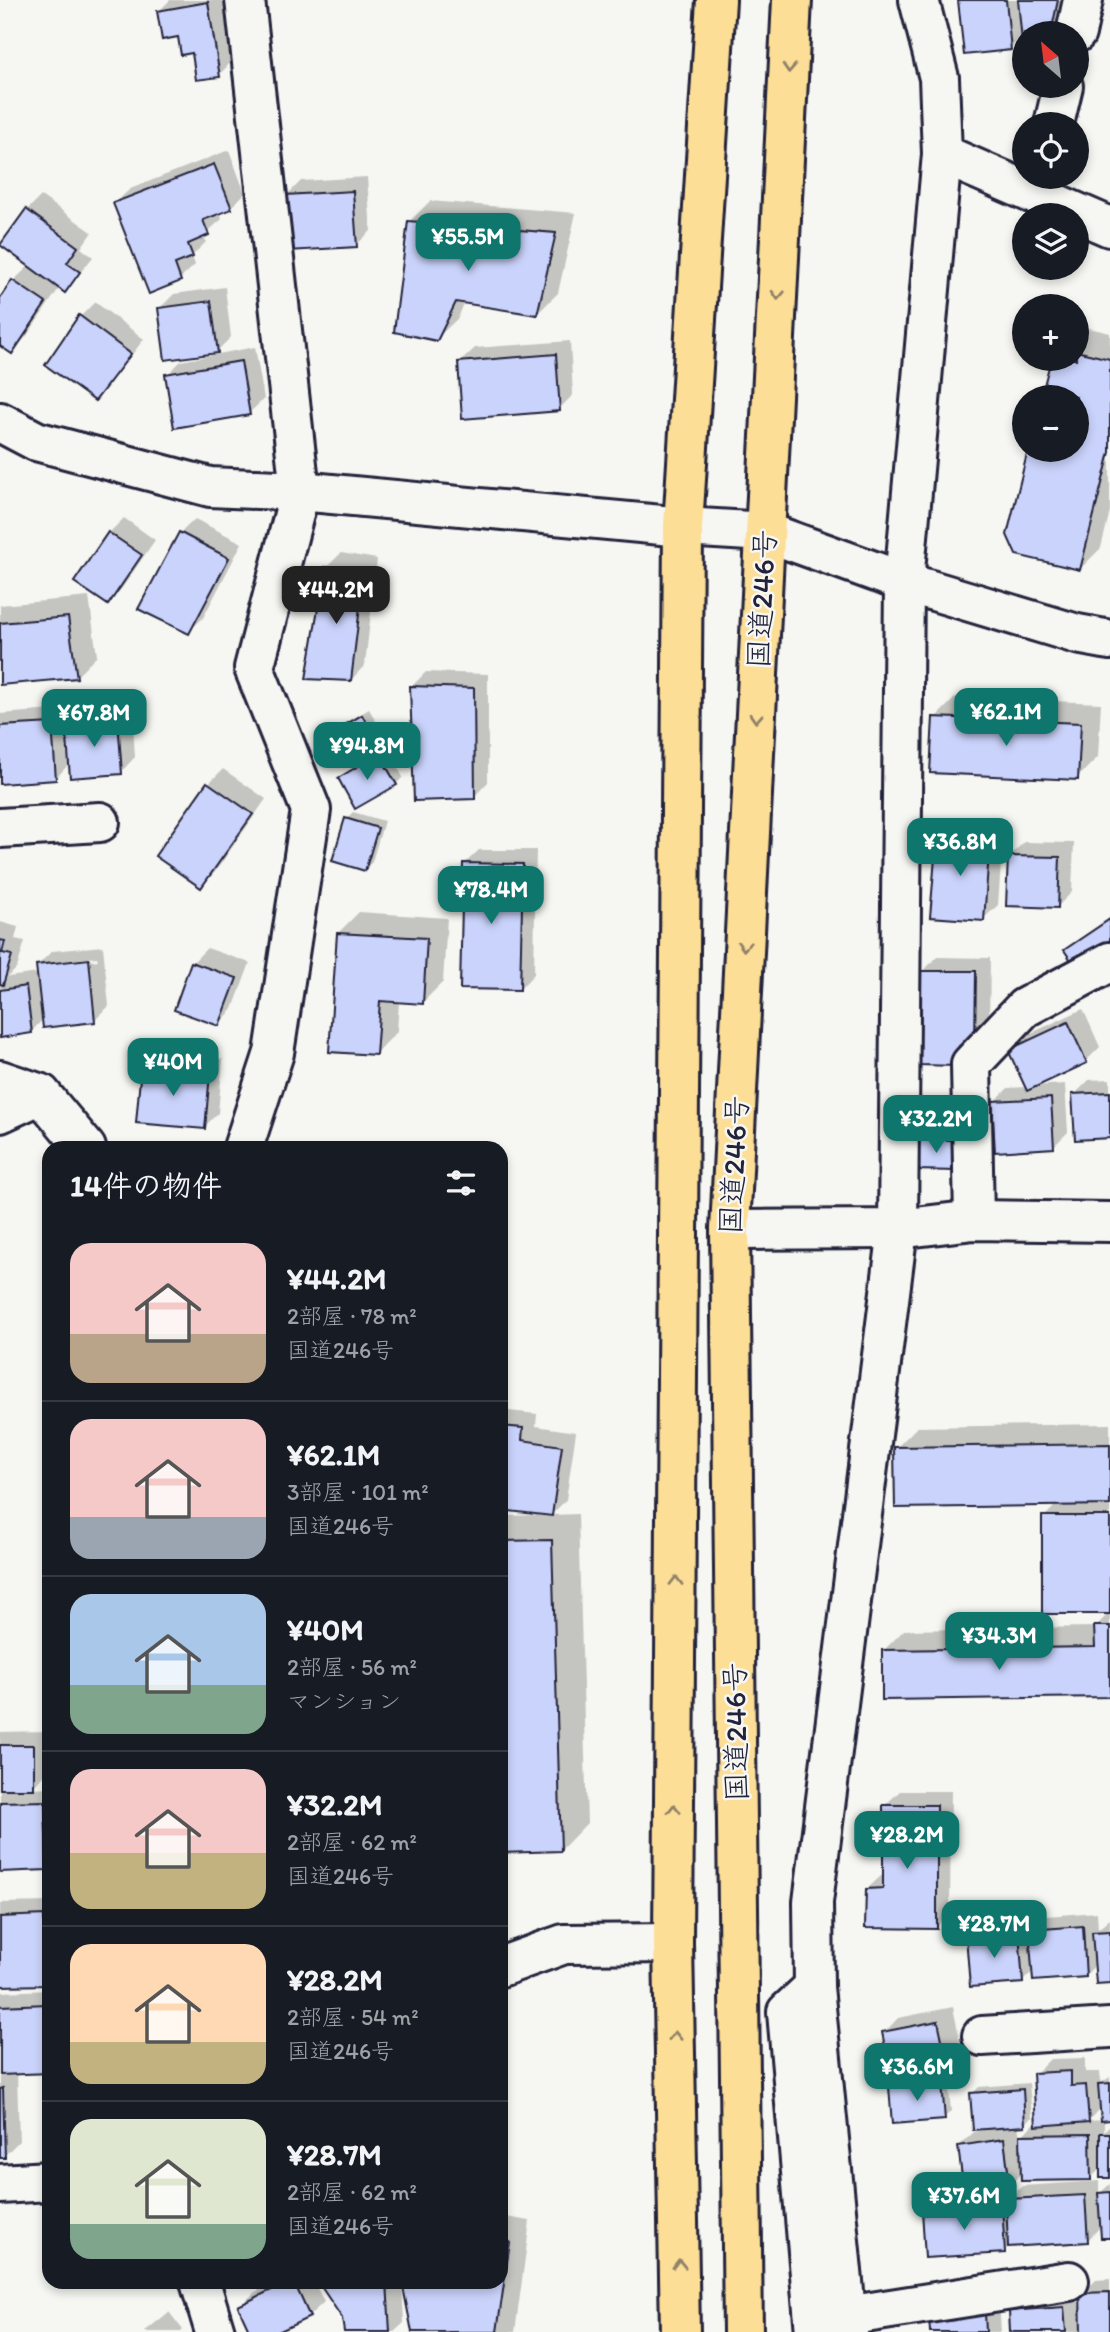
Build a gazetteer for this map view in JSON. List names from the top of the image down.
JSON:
{
  "streets": {
    "highway": ["国道246号"]
  },
  "north": "top left",
  "page": {
    "map_buttons": ["+", "−"],
    "price": [
      "¥55.5M",
      "¥44.2M",
      "¥62.1M",
      "¥67.8M",
      "¥94.8M",
      "¥36.8M",
      "¥78.4M",
      "¥40M",
      "¥32.2M",
      "¥34.3M",
      "¥28.2M",
      "¥28.7M",
      "¥36.6M",
      "¥37.6M"
    ],
    "heading": "14件の物件",
    "list": [
      {
        "name": "¥44.2M",
        "note": "2部屋 · 78 m² · 国道246号"
      },
      {
        "name": "¥62.1M",
        "note": "3部屋 · 101 m² · 国道246号"
      },
      {
        "name": "¥40M",
        "note": "2部屋 · 56 m² · マンション"
      },
      {
        "name": "¥32.2M",
        "note": "2部屋 · 62 m² · 国道246号"
      },
      {
        "name": "¥28.2M",
        "note": "2部屋 · 54 m² · 国道246号"
      },
      {
        "name": "¥28.7M",
        "note": "2部屋 · 62 m² · 国道246号"
      }
    ]
  }
}
